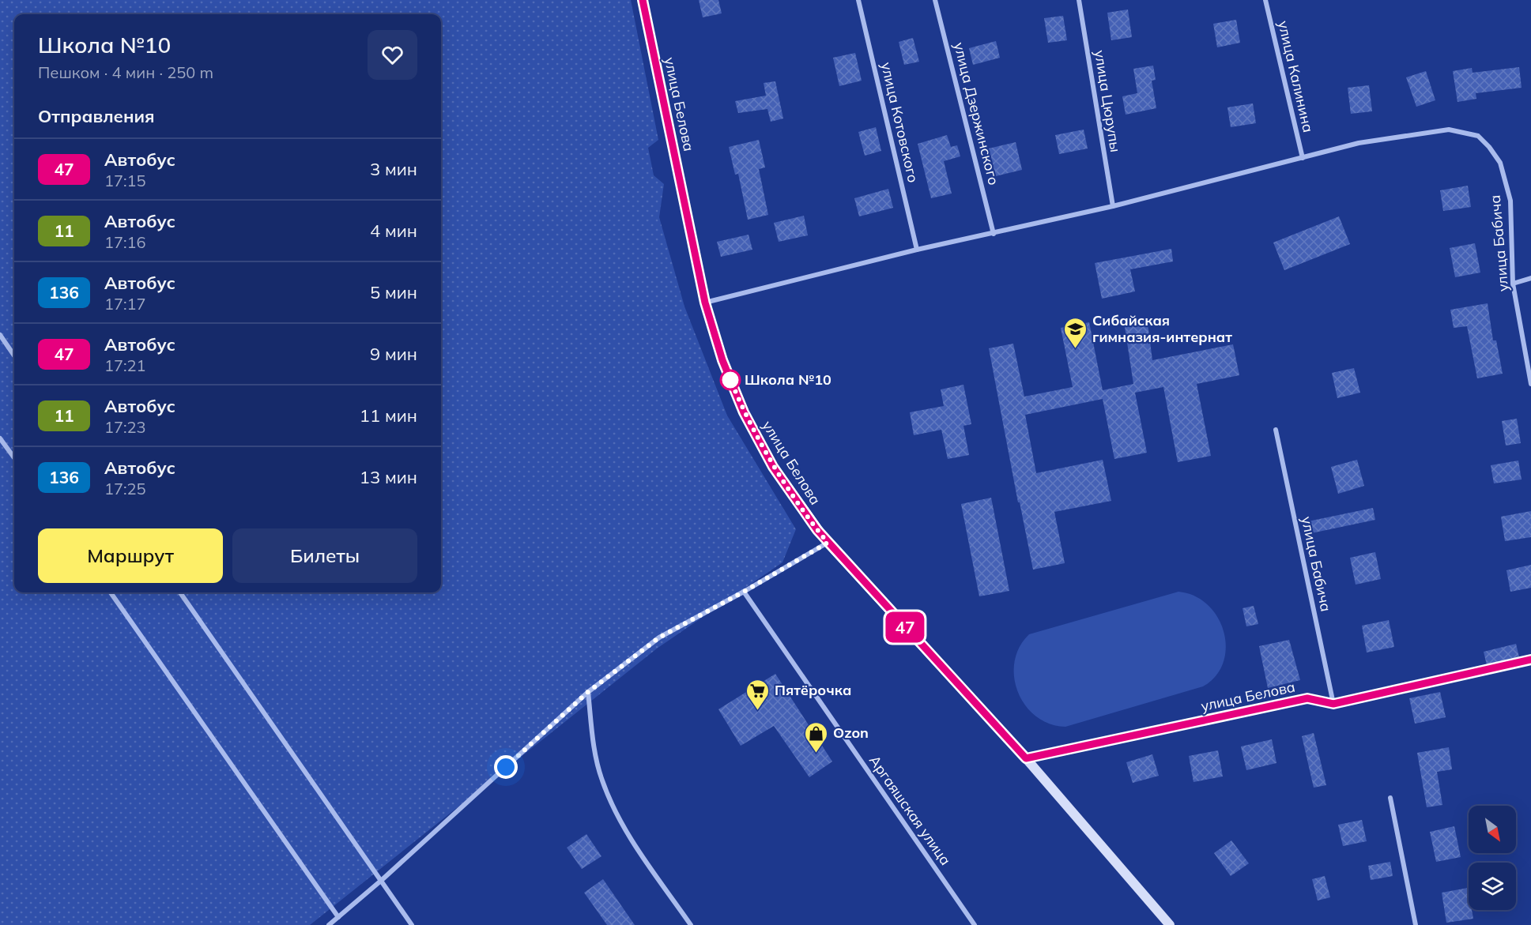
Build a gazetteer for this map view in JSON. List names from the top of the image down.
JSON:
{
  "streets": {
    "main road": ["улица Белова"],
    "street": [
      "улица Калинина",
      "улица Цюрупы",
      "улица Дзержинского",
      "улица Котовского",
      "улица Бабича",
      "Аргаяшская улица"
    ]
  },
  "crossings": [
    ["улица Калинина", "улица Бабича"],
    ["улица Белова", "улица Бабича"]
  ],
  "places": {
    "school or university": ["Сибайская гимназия-интернат"],
    "other": ["Школа №10"],
    "supermarket": ["Пятёрочка"],
    "shop": ["Ozon"]
  },
  "lines": ["bus line 47"],
  "north": "bottom right",
  "page": {
    "on_map": "47",
    "heading": [
      ["Школа №10", "Пешком · 4 мин · 250 m"],
      "Отправления"
    ],
    "list": [
      {
        "mark": "47",
        "name": "Автобус",
        "note": "17:15",
        "value": "3 мин"
      },
      {
        "mark": "11",
        "name": "Автобус",
        "note": "17:16",
        "value": "4 мин"
      },
      {
        "mark": "136",
        "name": "Автобус",
        "note": "17:17",
        "value": "5 мин"
      },
      {
        "mark": "47",
        "name": "Автобус",
        "note": "17:21",
        "value": "9 мин"
      },
      {
        "mark": "11",
        "name": "Автобус",
        "note": "17:23",
        "value": "11 мин"
      },
      {
        "mark": "136",
        "name": "Автобус",
        "note": "17:25",
        "value": "13 мин"
      }
    ],
    "buttons": ["Маршрут", "Билеты"]
  }
}
